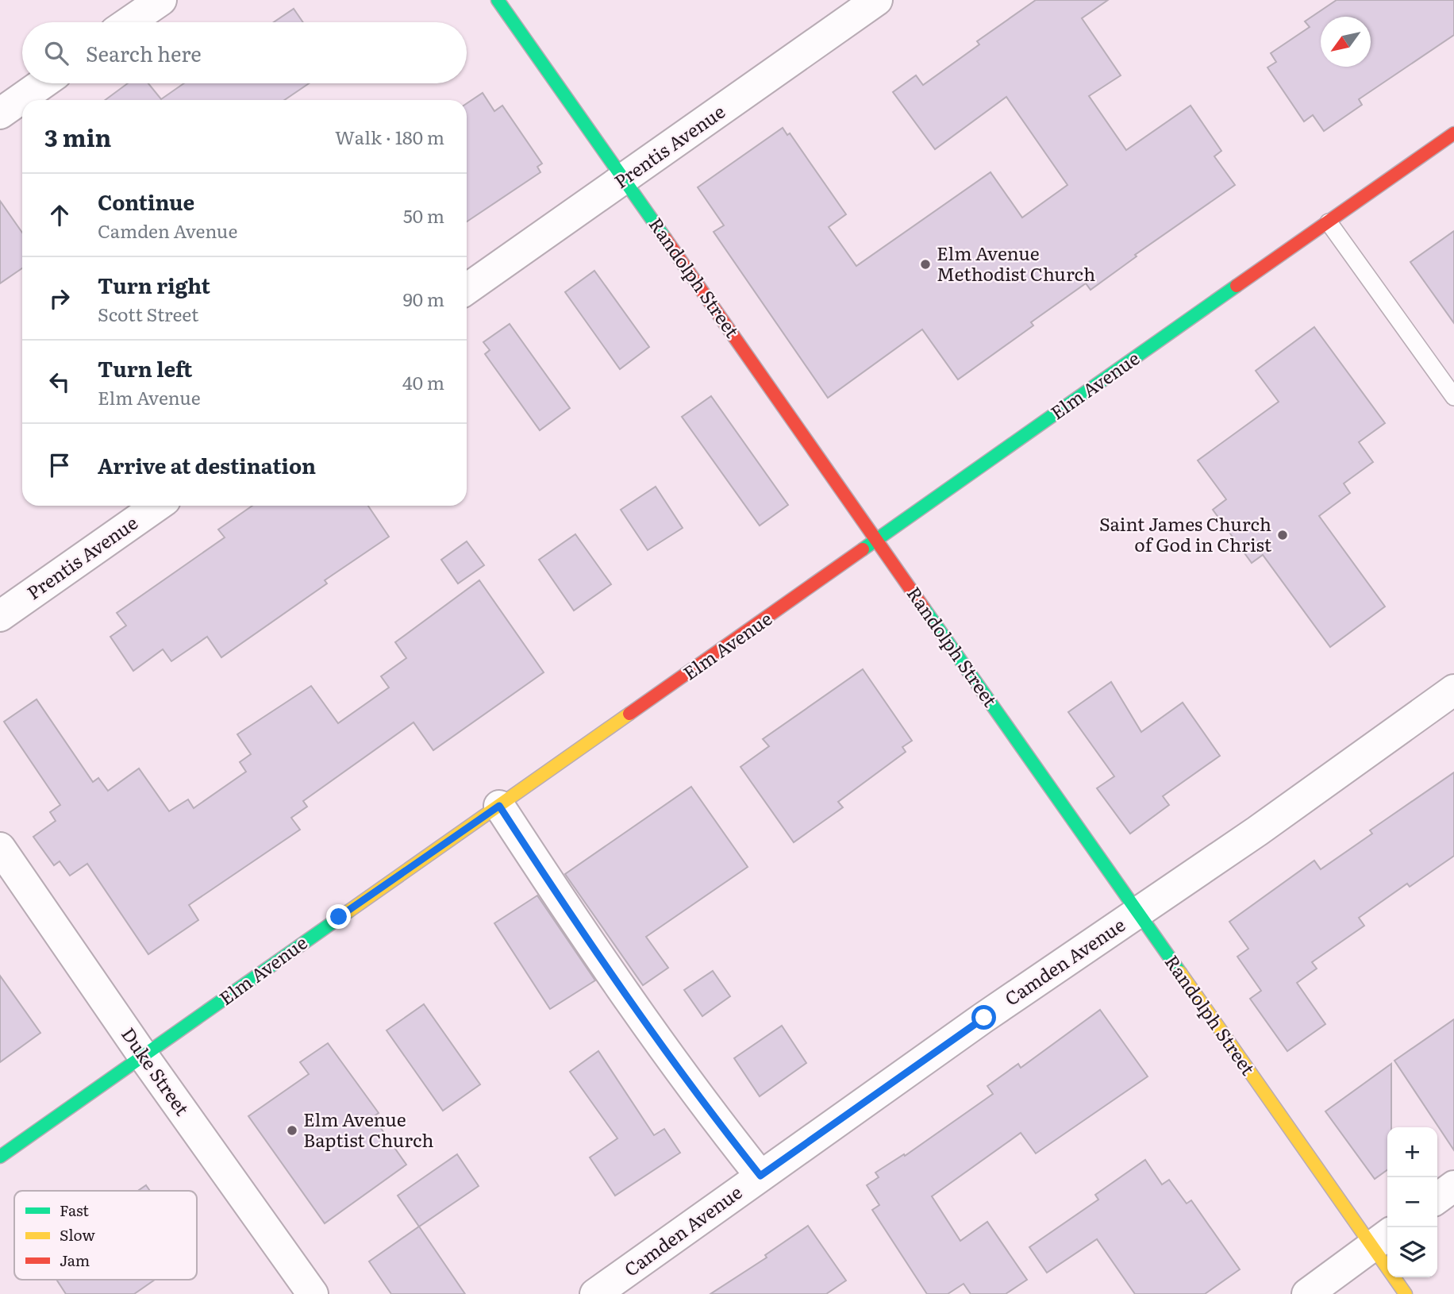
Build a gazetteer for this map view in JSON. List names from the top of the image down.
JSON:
{
  "streets": {
    "main road": ["Randolph Street", "Elm Avenue"],
    "street": ["Prentis Avenue", "Camden Avenue", "Duke Street"]
  },
  "crossings": [
    ["Prentis Avenue", "Randolph Street"],
    ["Randolph Street", "Elm Avenue"],
    ["Randolph Street", "Camden Avenue"],
    ["Elm Avenue", "Duke Street"]
  ],
  "places": ["Elm Avenue Methodist Church", "Saint James Church of God in Christ", "Elm Avenue Baptist Church"],
  "legend": ["Fast", "Slow", "Jam"],
  "north": "bottom left",
  "page": {
    "search": "Search here",
    "heading": ["3 min", "Walk · 180 m"],
    "list": [
      ["Continue", "Camden Avenue", "50 m"],
      ["Turn right", "Scott Street", "90 m"],
      ["Turn left", "Elm Avenue", "40 m"],
      "Arrive at destination"
    ],
    "map_buttons": ["+", "−"]
  }
}
